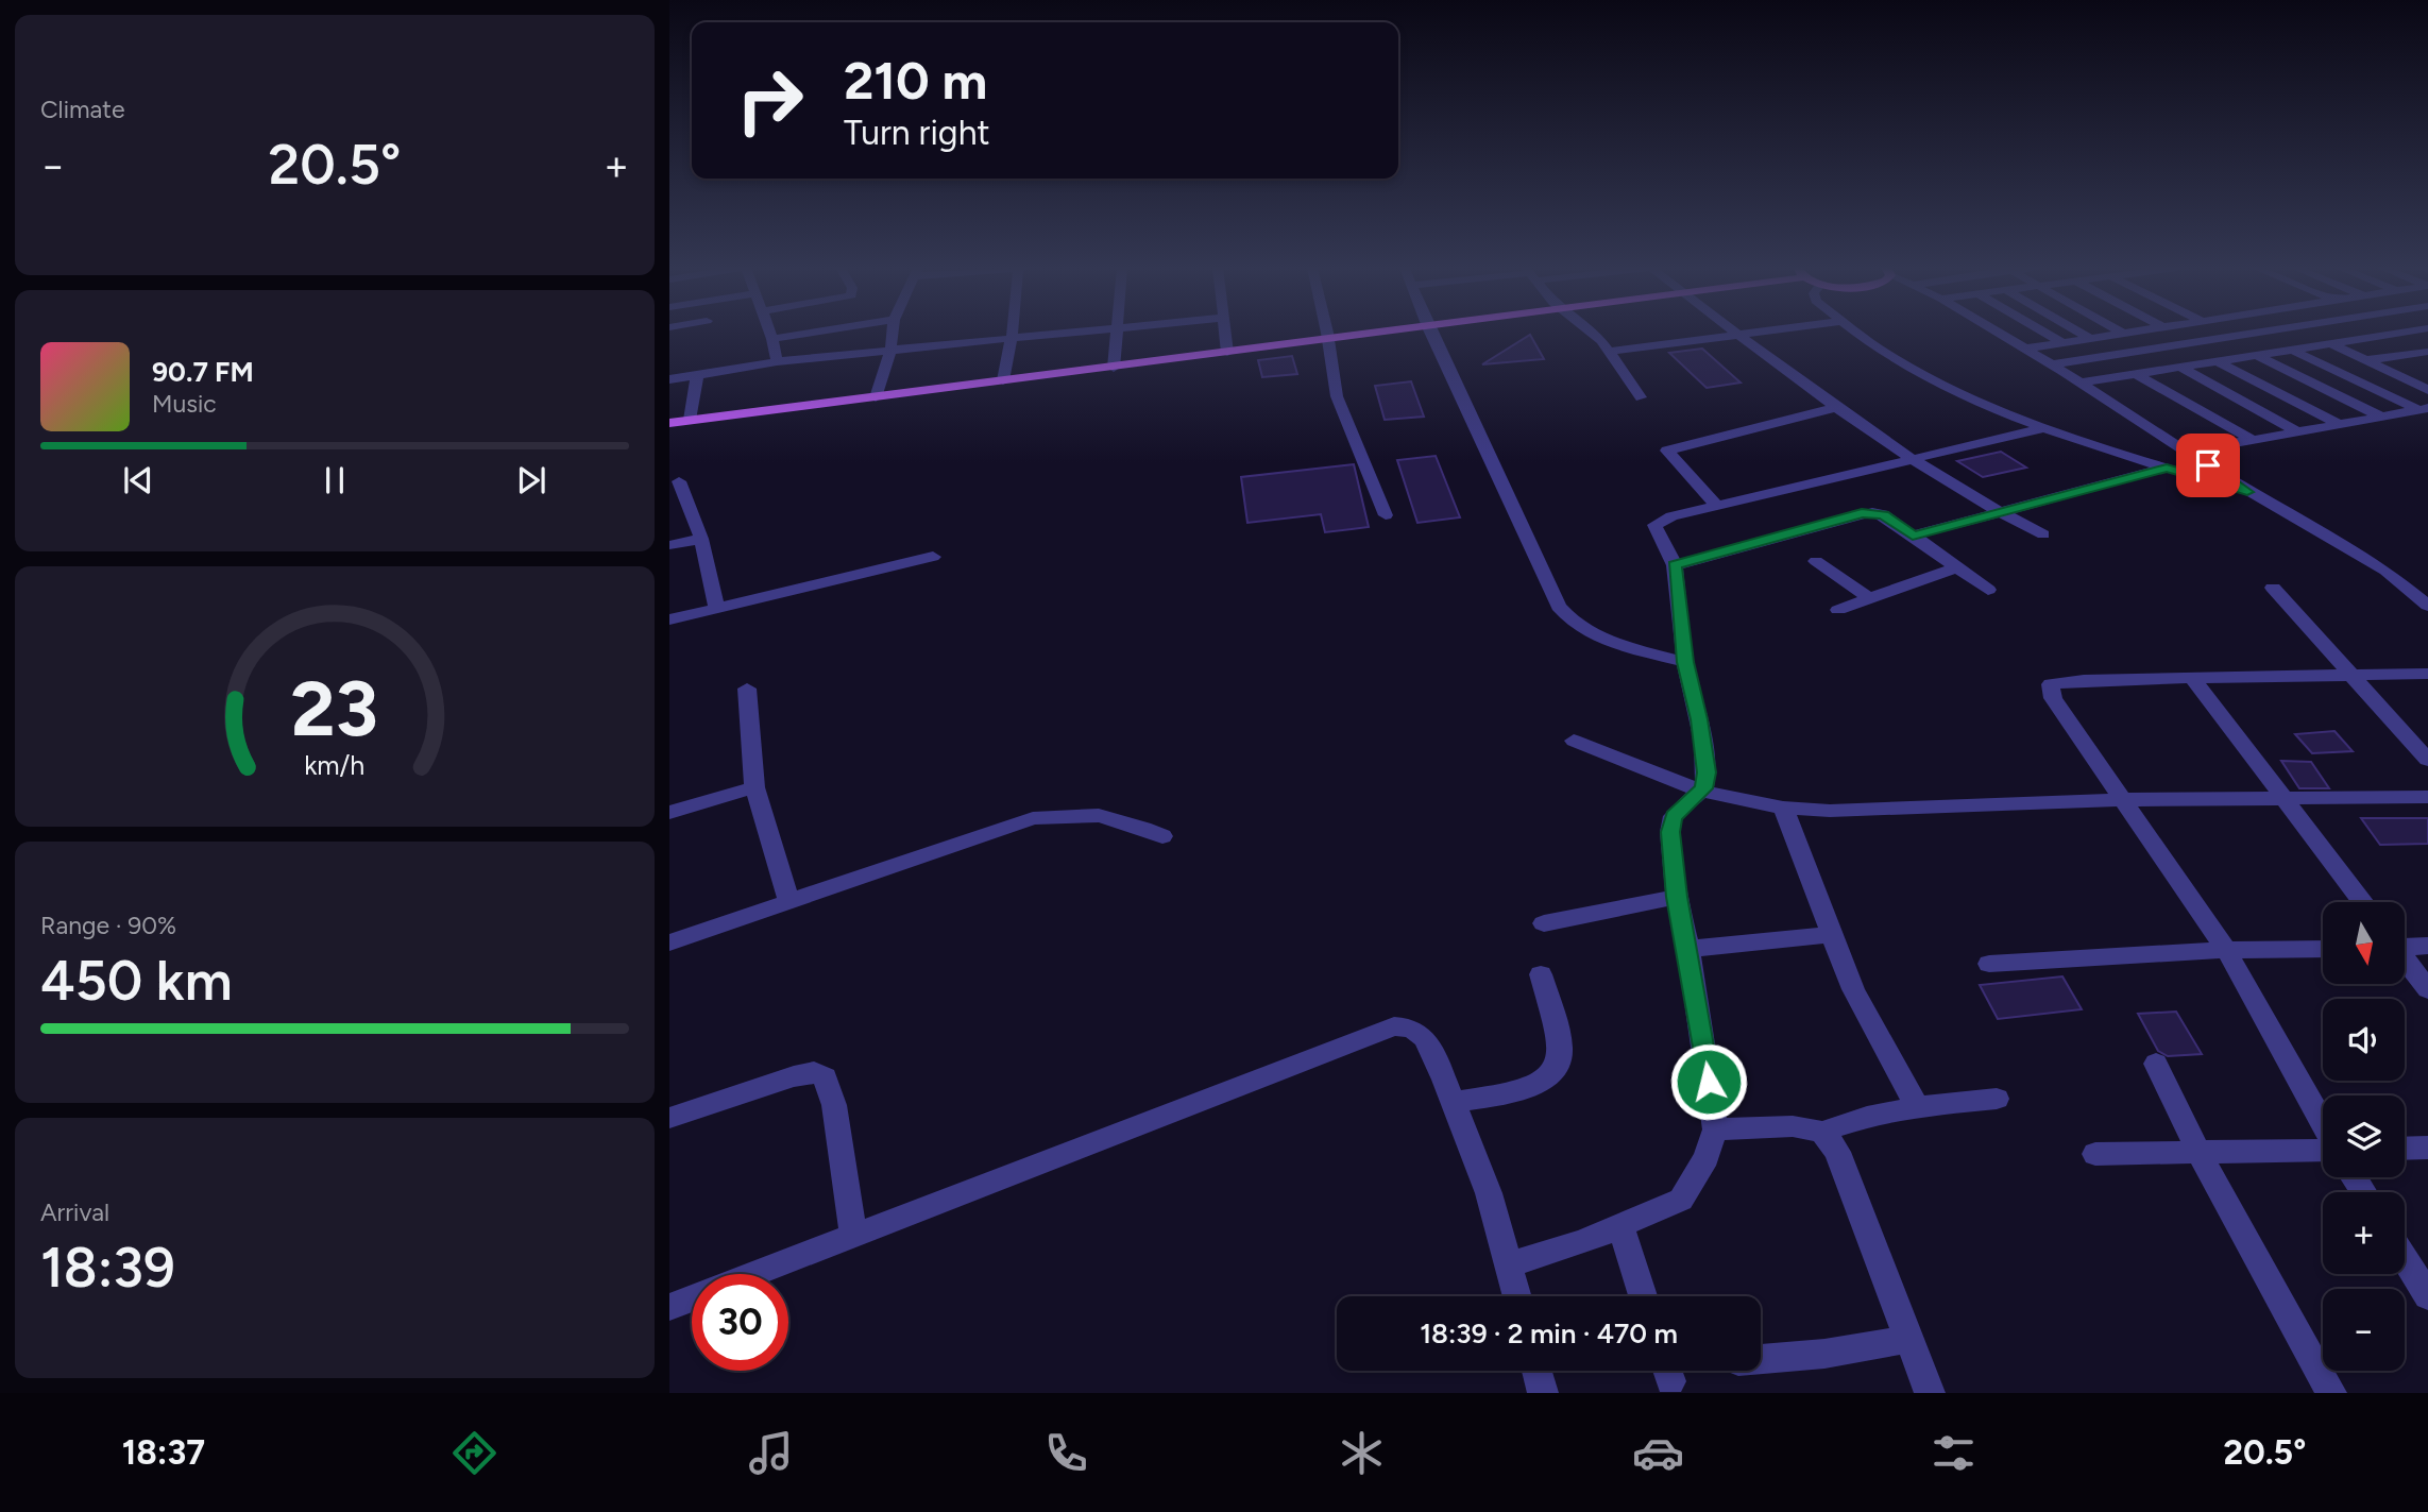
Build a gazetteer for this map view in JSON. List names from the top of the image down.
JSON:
{
  "north": "bottom",
  "page": {
    "tile": [
      "Climate",
      ["Range · 90%", "450 km"],
      ["Arrival", "18:39"]
    ],
    "turn": ["210 m", "Turn right"],
    "heat": ["−", "20.5°", "+"],
    "song": ["90.7 FM", "Music"],
    "map_buttons": ["+", "−"],
    "limit": "30",
    "trip": "18:39 · 2 min · 470 m",
    "tabs": ["18:37", "20.5°"],
    "gauge": ["23", "km/h"]
  }
}
